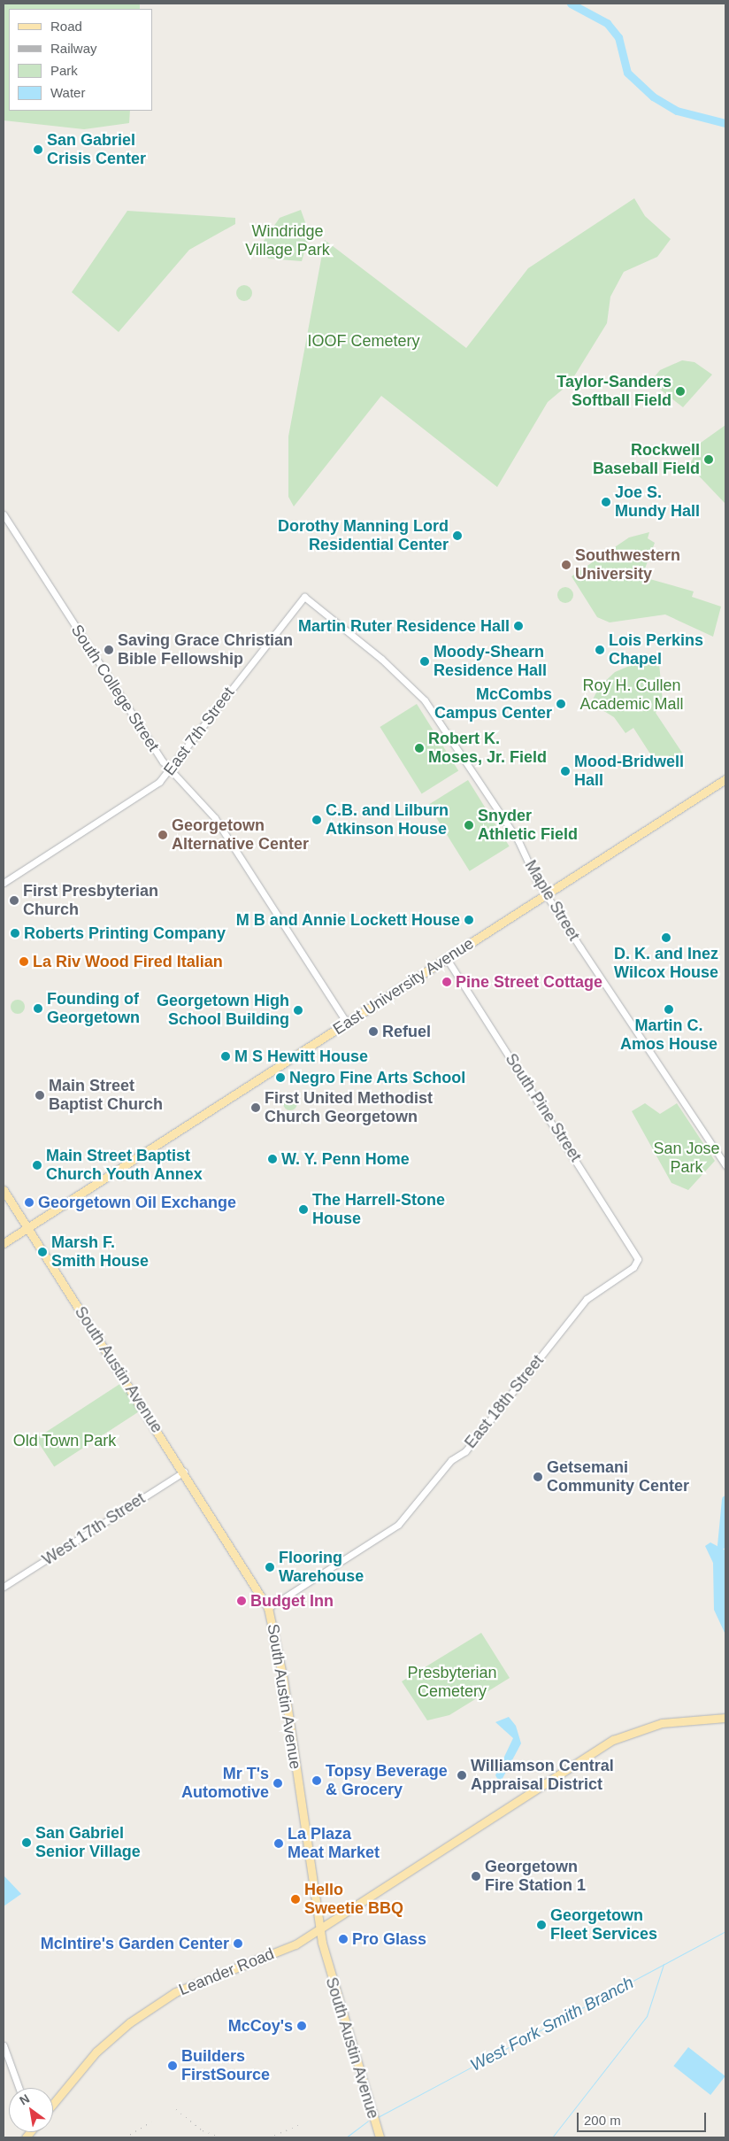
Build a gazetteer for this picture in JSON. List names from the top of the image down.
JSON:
{
  "streets": {
    "main road": ["East University Avenue", "South Austin Avenue", "Leander Road"],
    "street": [
      "South College Street",
      "East 7th Street",
      "Maple Street",
      "South Pine Street",
      "East 18th Street",
      "West 17th Street"
    ]
  },
  "crossings": [
    ["South College Street", "East 7th Street"],
    ["South College Street", "East University Avenue"],
    ["East 7th Street", "Maple Street"],
    ["Maple Street", "East University Avenue"],
    ["East University Avenue", "South Pine Street"],
    ["East University Avenue", "South Austin Avenue"],
    ["South Pine Street", "East 18th Street"],
    ["South Austin Avenue", "East 18th Street"],
    ["South Austin Avenue", "West 17th Street"],
    ["South Austin Avenue", "Leander Road"]
  ],
  "water": ["West Fork Smith Branch"],
  "parks": [
    "Windridge Village Park",
    "IOOF Cemetery",
    "Roy H. Cullen Academic Mall",
    "San Jose Park",
    "Old Town Park",
    "Presbyterian Cemetery"
  ],
  "places": [
    "San Gabriel Crisis Center",
    "Taylor-Sanders Softball Field",
    "Rockwell Baseball Field",
    "Joe S. Mundy Hall",
    "Dorothy Manning Lord Residential Center",
    "Southwestern University",
    "Martin Ruter Residence Hall",
    "Saving Grace Christian Bible Fellowship",
    "Lois Perkins Chapel",
    "Moody-Shearn Residence Hall",
    "McCombs Campus Center",
    "Robert K. Moses, Jr. Field",
    "Mood-Bridwell Hall",
    "C.B. and Lilburn Atkinson House",
    "Snyder Athletic Field",
    "Georgetown Alternative Center",
    "First Presbyterian Church",
    "M B and Annie Lockett House",
    "Roberts Printing Company",
    "D. K. and Inez Wilcox House",
    "La Riv Wood Fired Italian",
    "Pine Street Cottage",
    "Founding of Georgetown",
    "Martin C. Amos House",
    "Georgetown High School Building",
    "Refuel",
    "M S Hewitt House",
    "Negro Fine Arts School",
    "Main Street Baptist Church",
    "First United Methodist Church Georgetown",
    "W. Y. Penn Home",
    "Main Street Baptist Church Youth Annex",
    "Georgetown Oil Exchange",
    "The Harrell-Stone House",
    "Marsh F. Smith House",
    "Getsemani Community Center",
    "Flooring Warehouse",
    "Budget Inn",
    "Williamson Central Appraisal District",
    "Topsy Beverage & Grocery",
    "Mr T's Automotive",
    "San Gabriel Senior Village",
    "La Plaza Meat Market",
    "Georgetown Fire Station 1",
    "Hello Sweetie BBQ",
    "Georgetown Fleet Services",
    "Pro Glass",
    "McIntire's Garden Center",
    "McCoy's",
    "Builders FirstSource"
  ],
  "legend": [
    "Road",
    "Railway",
    "Park",
    "Water"
  ],
  "scale_bar": "200 m",
  "north": "top left"
}
